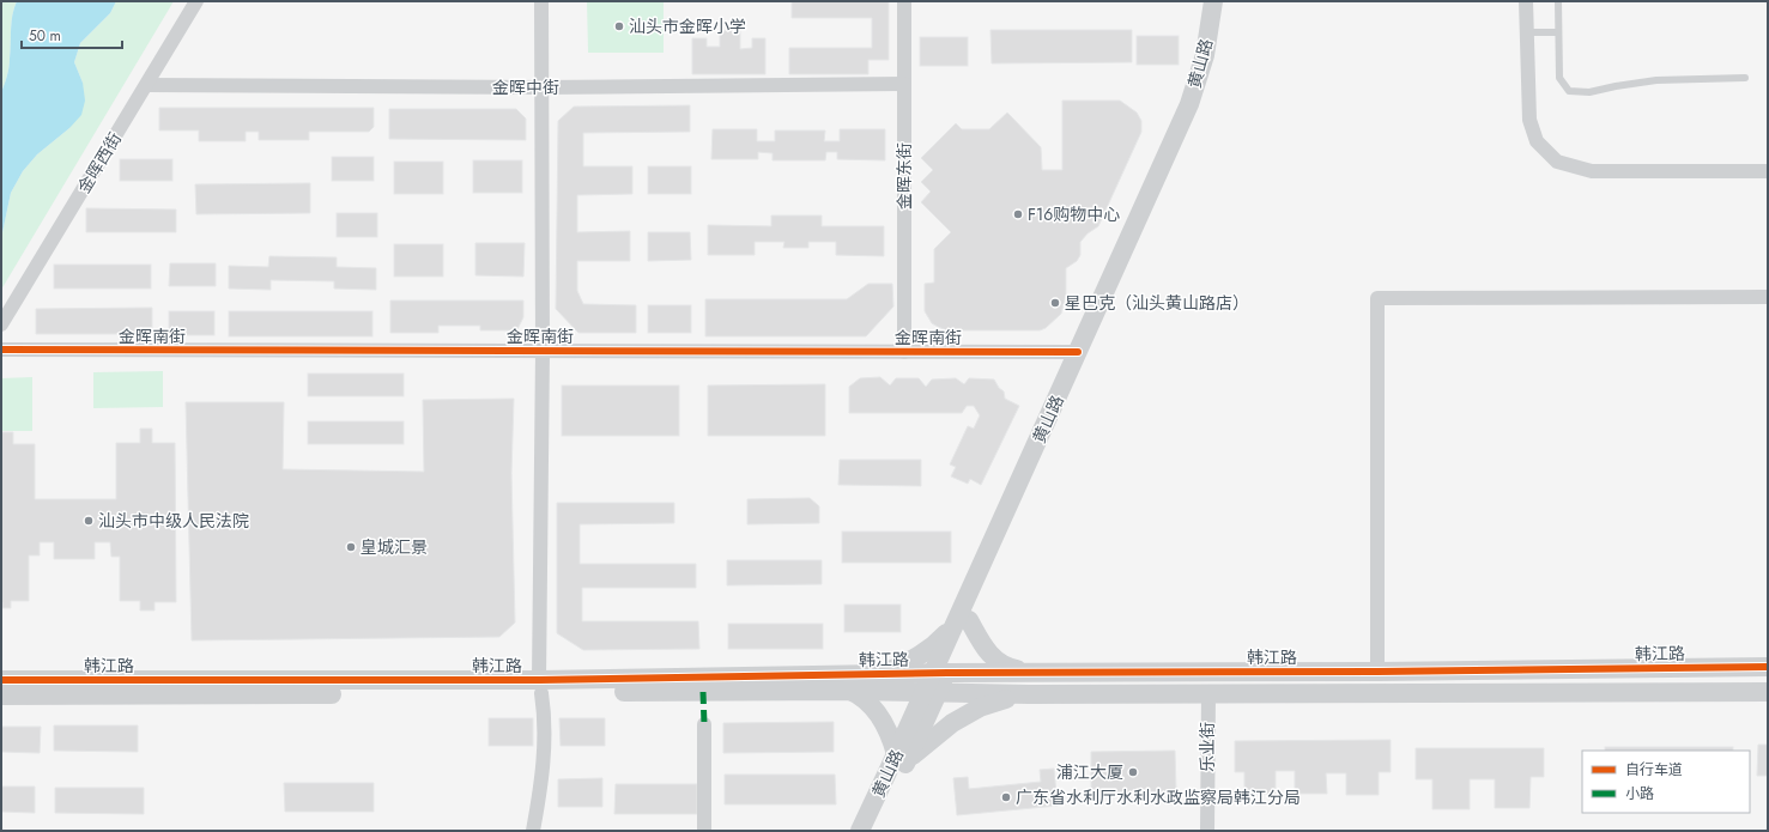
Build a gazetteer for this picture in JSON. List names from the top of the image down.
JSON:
{
  "streets": {
    "street": [
      "黄山路",
      "金晖中街",
      "金晖西街",
      "金晖东街",
      "金晖南街",
      "韩江路",
      "乐业街"
    ]
  },
  "crossings": [
    ["黄山路", "金晖南街"],
    ["黄山路", "韩江路"],
    ["金晖中街", "金晖西街"],
    ["金晖中街", "金晖东街"],
    ["金晖东街", "金晖南街"],
    ["韩江路", "乐业街"]
  ],
  "places": [
    "汕头市金晖小学",
    "F16购物中心",
    "星巴克（汕头黄山路店）",
    "汕头市中级人民法院",
    "皇城汇景",
    "浦江大厦",
    "广东省水利厅水利水政监察局韩江分局"
  ],
  "legend": ["自行车道", "小路"],
  "scale_bar": "50 m"
}
